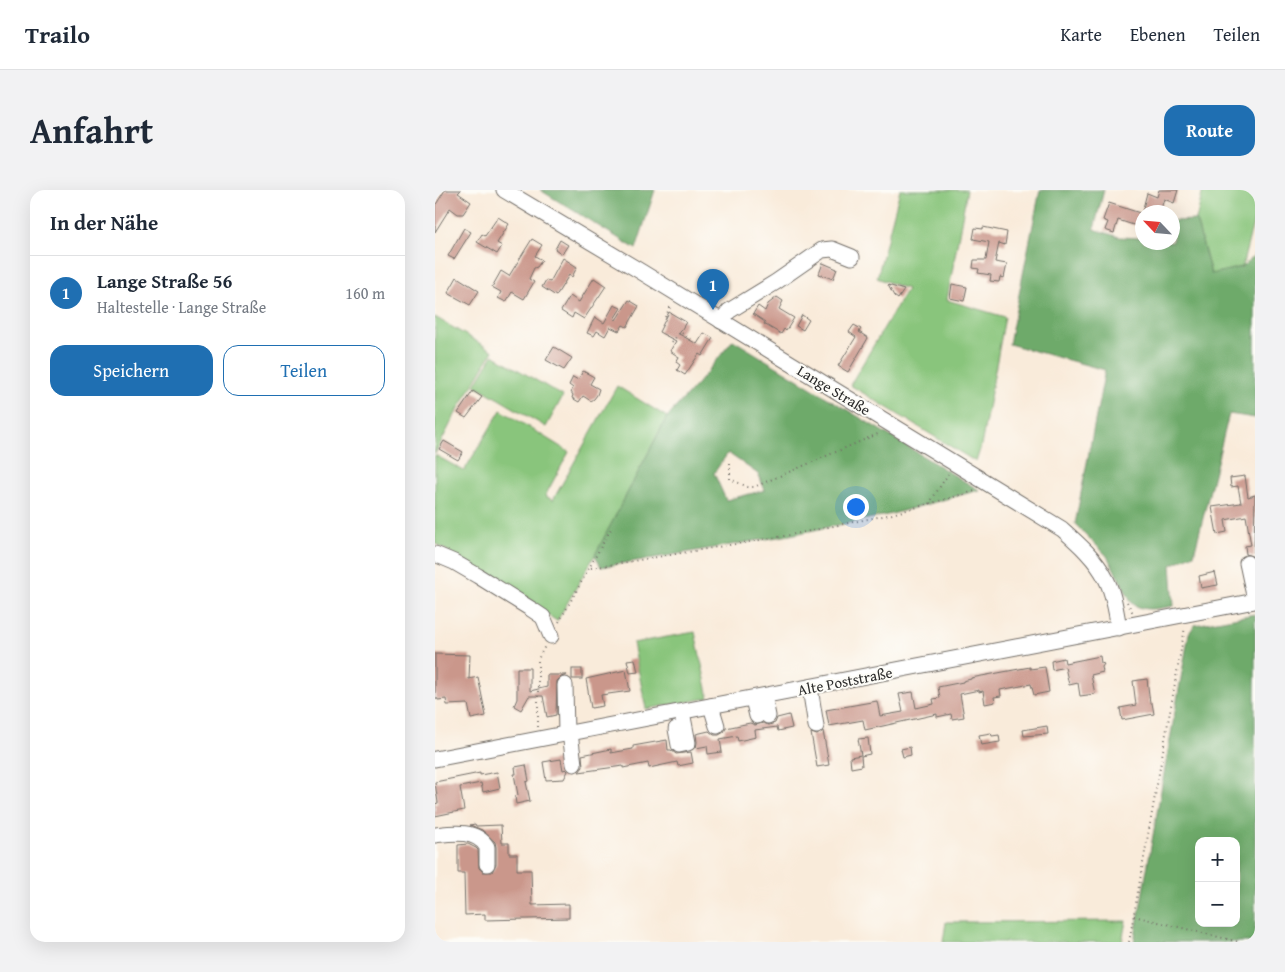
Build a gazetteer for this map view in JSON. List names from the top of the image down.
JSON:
{
  "streets": {
    "street": ["Lange Straße", "Alte Poststraße"]
  },
  "crossings": [
    ["Lange Straße", "Alte Poststraße"]
  ],
  "north": "top left",
  "page": {
    "header": "Trailo",
    "nav": ["Karte", "Ebenen", "Teilen"],
    "title": "Anfahrt",
    "buttons": [
      "Route",
      ["Speichern", "Teilen"]
    ],
    "heading": "In der Nähe",
    "list": [
      {
        "mark": "1",
        "name": "Lange Straße 56",
        "note": "Haltestelle · Lange Straße",
        "value": "160 m"
      }
    ],
    "pins": "1",
    "map_buttons": ["+", "−"]
  }
}
